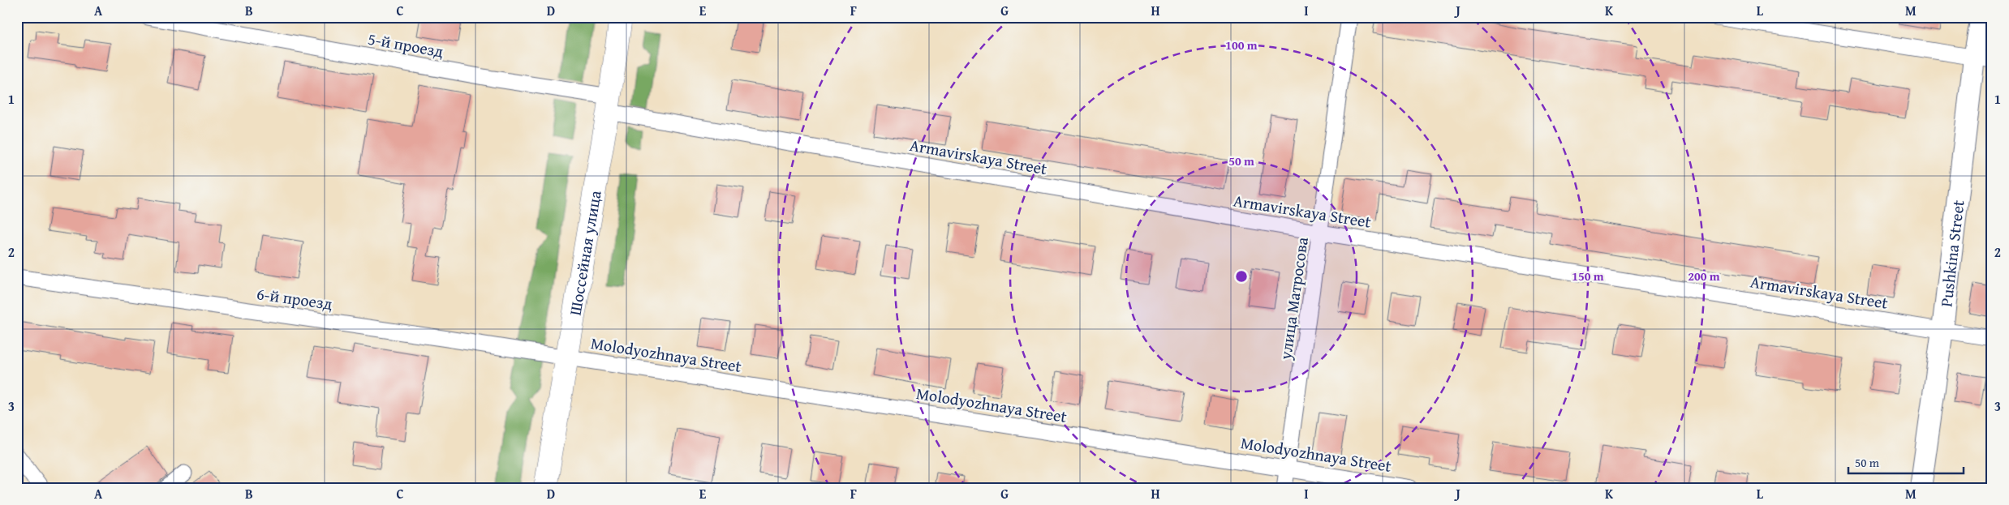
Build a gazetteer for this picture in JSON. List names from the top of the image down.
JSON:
{
  "streets": {
    "main road": ["Шоссейная улица"],
    "street": [
      "5-й проезд",
      "Armavirskaya Street",
      "Pushkina Street",
      "6-й проезд",
      "улица Матросова",
      "Molodyozhnaya Street"
    ]
  },
  "crossings": [
    ["5-й проезд", "Armavirskaya Street"],
    ["5-й проезд", "Шоссейная улица"],
    ["Armavirskaya Street", "Шоссейная улица"],
    ["Armavirskaya Street", "Pushkina Street"],
    ["Armavirskaya Street", "улица Матросова"],
    ["Шоссейная улица", "6-й проезд"],
    ["Шоссейная улица", "Molodyozhnaya Street"],
    ["6-й проезд", "Molodyozhnaya Street"],
    ["улица Матросова", "Molodyozhnaya Street"]
  ],
  "scale_bar": "50 m",
  "grid": {
    "columns": [
      "A",
      "B",
      "C",
      "D",
      "E",
      "F",
      "G",
      "H",
      "I",
      "J",
      "K",
      "L",
      "M"
    ],
    "rows": ["1", "2", "3"]
  },
  "rings": [
    "100 m",
    "50 m",
    "150 m",
    "200 m"
  ]
}
